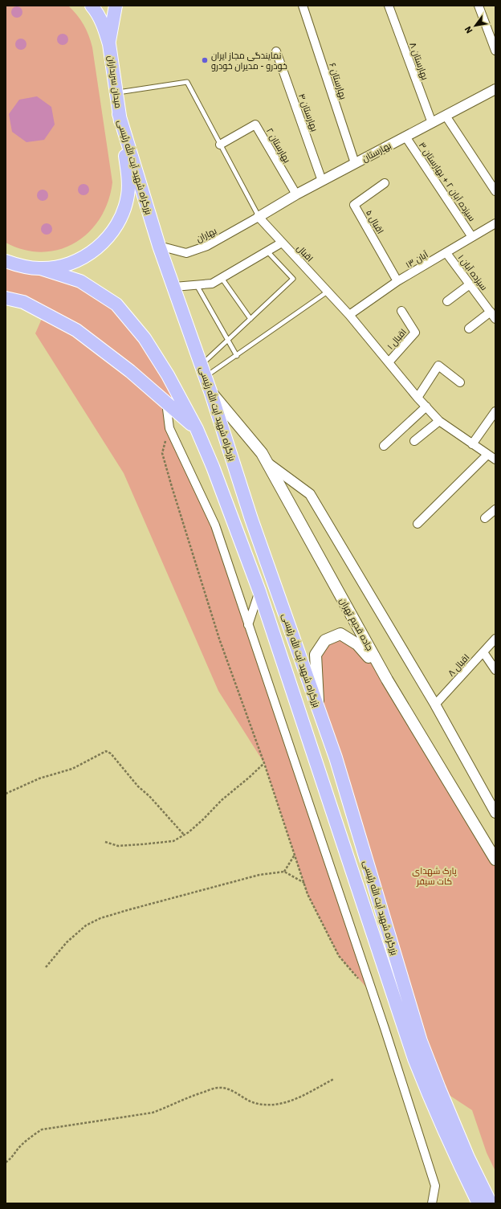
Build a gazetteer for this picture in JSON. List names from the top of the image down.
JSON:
{
  "streets": {
    "highway": ["میدان سربداران", "بزرگراه شهید آیت الله رئیسی"],
    "main road": ["جاده قدیم تهران"],
    "street": [
      "بهارستان ۸",
      "بهارستان ۶",
      "بهارستان ۴",
      "بهارستان ۲",
      "بهارستان",
      "سیزده آبان ۲ + بهارستان ۳",
      "اقبال ۵",
      "بهاران",
      "اقبال",
      "۱۳ آبان",
      "سیزده آبان ۱",
      "اقبال ۱",
      "اقبال ۸"
    ]
  },
  "crossings": [
    ["بهارستان ۸", "بهارستان"],
    ["بهارستان ۶", "بهارستان"],
    ["میدان سربداران", "بزرگراه شهید آیت الله رئیسی"],
    ["میدان سربداران", "اقبال"],
    ["بهارستان ۴", "بهارستان"],
    ["بهارستان ۲", "بهارستان"],
    ["بهارستان ۲", "اقبال"],
    ["بهارستان", "سیزده آبان ۲ + بهارستان ۳"],
    ["بهارستان", "بهاران"],
    ["بهارستان", "اقبال"],
    ["بزرگراه شهید آیت الله رئیسی", "بهاران"],
    ["بزرگراه شهید آیت الله رئیسی", "جاده قدیم تهران"],
    ["سیزده آبان ۲ + بهارستان ۳", "۱۳ آبان"],
    ["اقبال ۵", "۱۳ آبان"],
    ["بهاران", "اقبال"],
    ["اقبال", "۱۳ آبان"],
    ["اقبال", "اقبال ۱"],
    ["۱۳ آبان", "سیزده آبان ۱"]
  ],
  "parks": ["پارک شهدای کات سیفر"],
  "places": ["نمایندگی مجاز ایران خودرو - مدیران خودرو"],
  "north": "bottom left"
}
